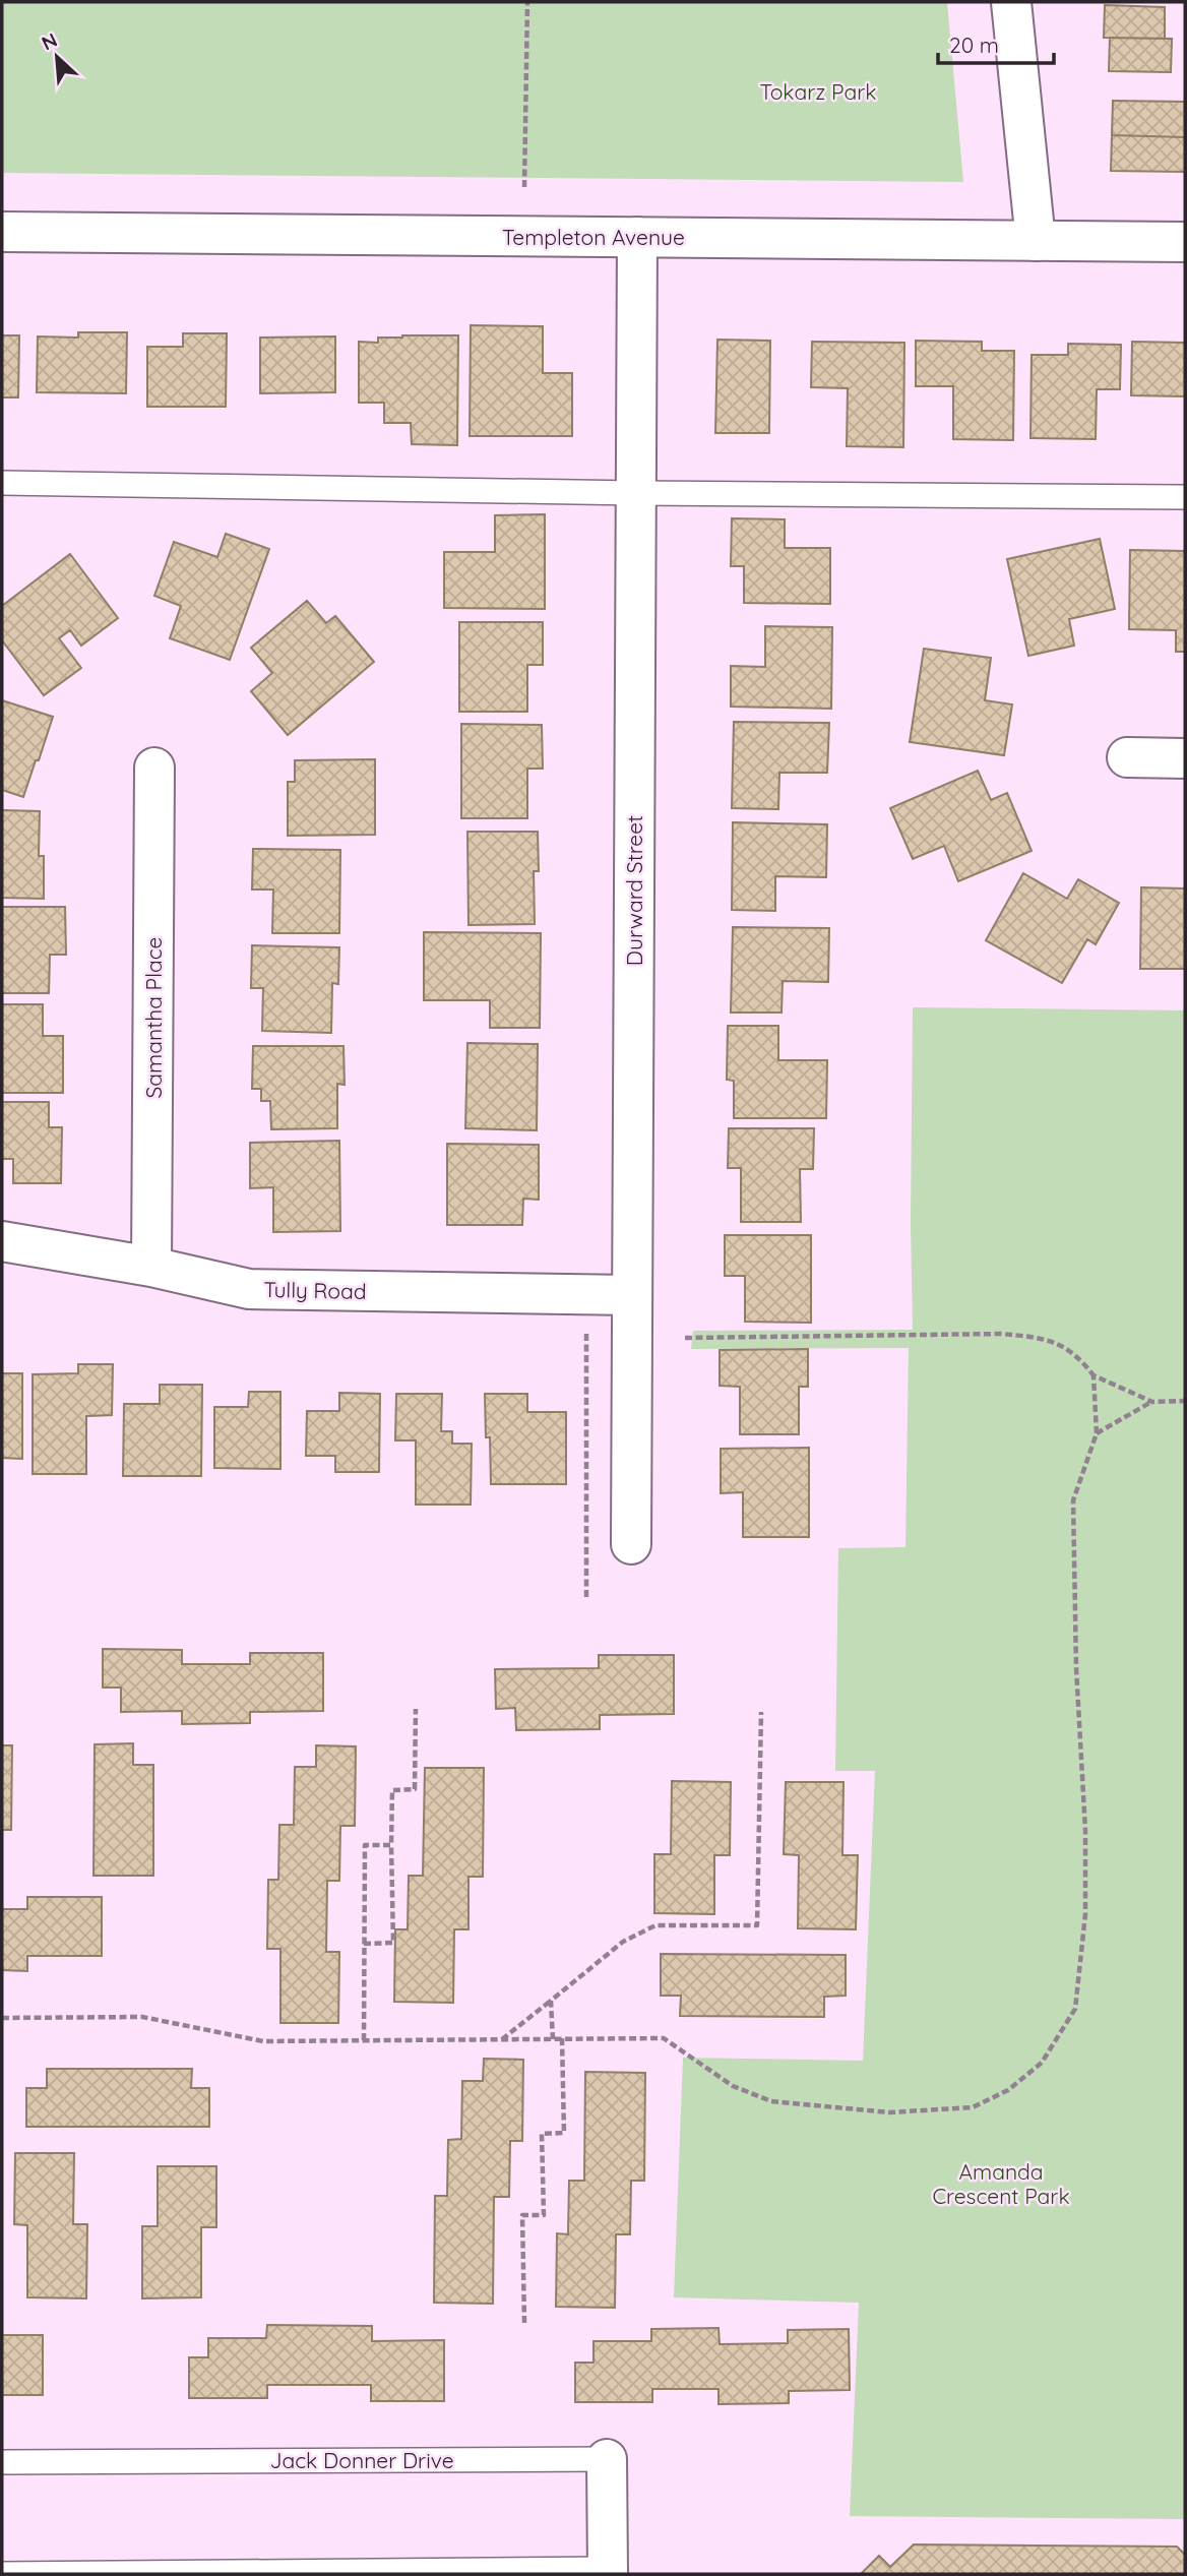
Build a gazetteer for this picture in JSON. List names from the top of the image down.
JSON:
{
  "streets": {
    "street": [
      "Templeton Avenue",
      "Durward Street",
      "Samantha Place",
      "Tully Road",
      "Jack Donner Drive"
    ]
  },
  "crossings": [
    ["Templeton Avenue", "Durward Street"],
    ["Durward Street", "Tully Road"],
    ["Samantha Place", "Tully Road"]
  ],
  "parks": ["Tokarz Park", "Amanda Crescent Park"],
  "scale_bar": "20 m",
  "north": "top left"
}
